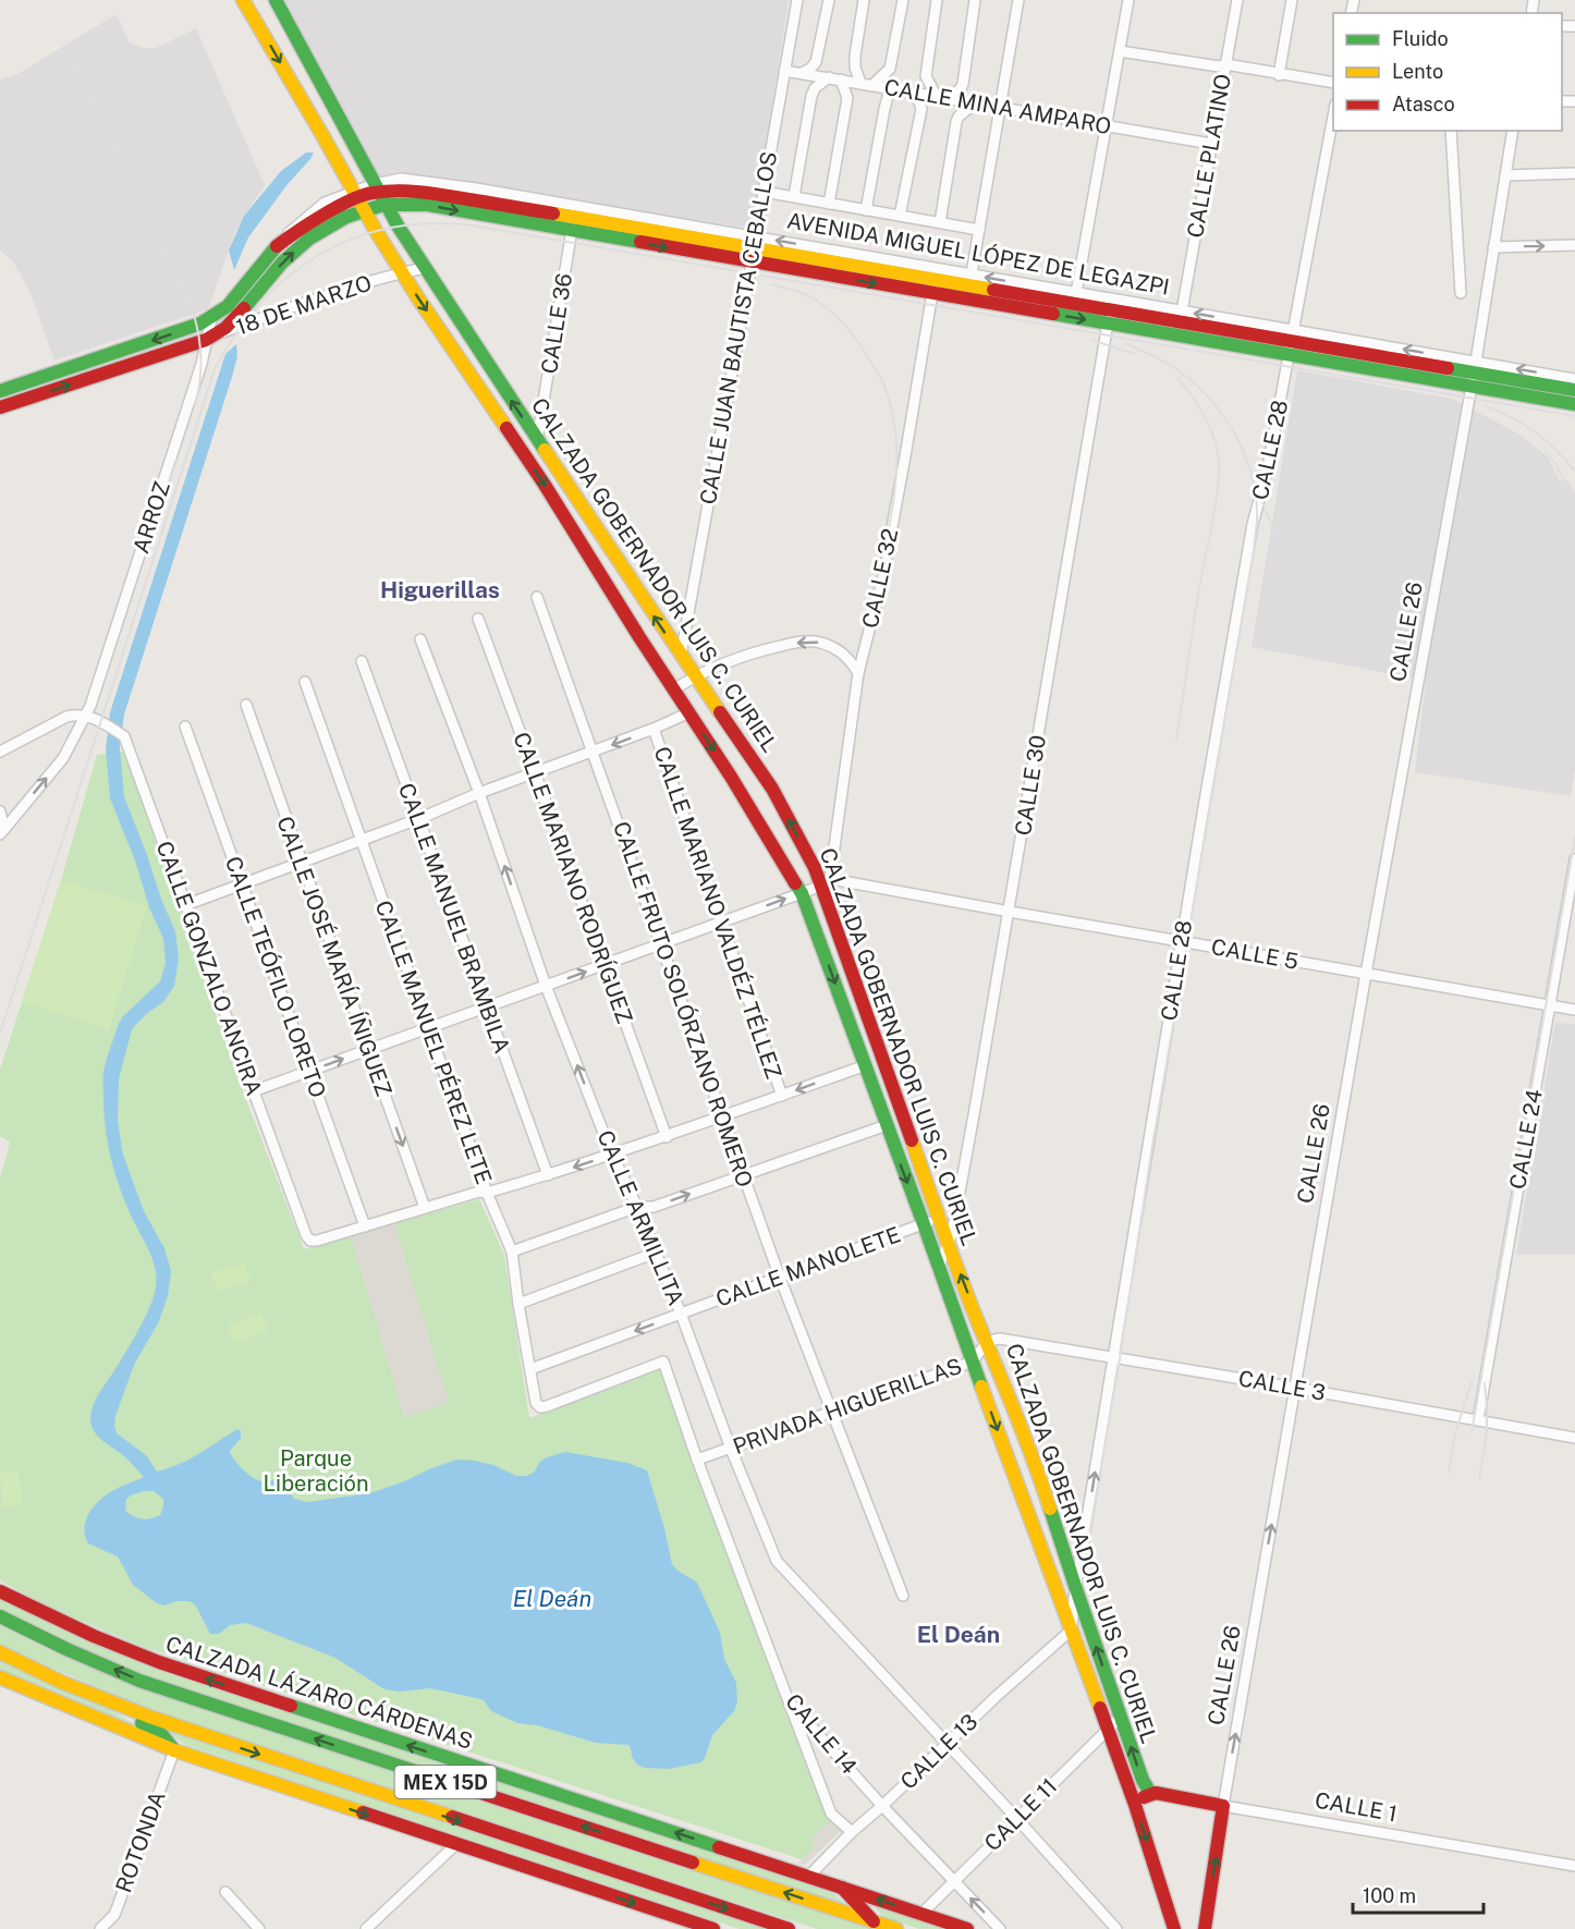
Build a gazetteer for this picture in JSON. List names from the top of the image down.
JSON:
{
  "streets": {
    "main road": [
      "AVENIDA MIGUEL LÓPEZ DE LEGAZPI",
      "CALZADA GOBERNADOR LUIS C. CURIEL",
      "CALLE 26",
      "CALZADA LÁZARO CÁRDENAS",
      "MEX 15D",
      "CALLE 1"
    ],
    "street": [
      "CALLE MINA AMPARO",
      "CALLE PLATINO",
      "18 DE MARZO",
      "CALLE 36",
      "CALLE JUAN BAUTISTA CEBALLOS",
      "CALLE 28",
      "ARROZ",
      "CALLE 32",
      "CALLE 30",
      "CALLE MARIANO RODRÍGUEZ",
      "CALLE MARIANO VALDÉZ TÉLLEZ",
      "CALLE MANUEL BRAMBILA",
      "CALLE 5",
      "CALLE JOSÉ MARÍA ÍÑIGUEZ",
      "CALLE GONZALO ANCIRA",
      "CALLE TEÓFILO LORETO",
      "CALLE FRUTO SOLÓRZANO ROMERO",
      "CALLE MANUEL PÉREZ LETE",
      "CALLE 24",
      "CALLE ARMILLITA",
      "CALLE MANOLETE",
      "CALLE 3",
      "PRIVADA HIGUERILLAS",
      "CALLE 14",
      "CALLE 13",
      "CALLE 11",
      "ROTONDA"
    ]
  },
  "crossings": [
    ["CALLE MINA AMPARO", "CALLE PLATINO"],
    ["CALLE MINA AMPARO", "CALLE JUAN BAUTISTA CEBALLOS"],
    ["CALLE PLATINO", "AVENIDA MIGUEL LÓPEZ DE LEGAZPI"],
    ["AVENIDA MIGUEL LÓPEZ DE LEGAZPI", "CALLE 36"],
    ["AVENIDA MIGUEL LÓPEZ DE LEGAZPI", "CALLE JUAN BAUTISTA CEBALLOS"],
    ["AVENIDA MIGUEL LÓPEZ DE LEGAZPI", "CALLE 28"],
    ["AVENIDA MIGUEL LÓPEZ DE LEGAZPI", "CALZADA GOBERNADOR LUIS C. CURIEL"],
    ["AVENIDA MIGUEL LÓPEZ DE LEGAZPI", "CALLE 32"],
    ["AVENIDA MIGUEL LÓPEZ DE LEGAZPI", "CALLE 26"],
    ["AVENIDA MIGUEL LÓPEZ DE LEGAZPI", "CALLE 30"],
    ["18 DE MARZO", "ARROZ"],
    ["18 DE MARZO", "CALZADA GOBERNADOR LUIS C. CURIEL"],
    ["CALLE 36", "CALZADA GOBERNADOR LUIS C. CURIEL"],
    ["CALLE JUAN BAUTISTA CEBALLOS", "CALZADA GOBERNADOR LUIS C. CURIEL"],
    ["CALLE 28", "CALZADA GOBERNADOR LUIS C. CURIEL"],
    ["CALLE 28", "CALLE 5"],
    ["CALLE 28", "CALLE 3"],
    ["CALLE 28", "CALLE 13"],
    ["ARROZ", "CALLE GONZALO ANCIRA"],
    ["CALZADA GOBERNADOR LUIS C. CURIEL", "CALLE 32"],
    ["CALZADA GOBERNADOR LUIS C. CURIEL", "CALLE 30"],
    ["CALZADA GOBERNADOR LUIS C. CURIEL", "CALLE 5"],
    ["CALZADA GOBERNADOR LUIS C. CURIEL", "CALLE MANOLETE"],
    ["CALZADA GOBERNADOR LUIS C. CURIEL", "CALLE 3"],
    ["CALZADA GOBERNADOR LUIS C. CURIEL", "PRIVADA HIGUERILLAS"],
    ["CALZADA GOBERNADOR LUIS C. CURIEL", "CALLE 13"],
    ["CALZADA GOBERNADOR LUIS C. CURIEL", "CALLE 1"],
    ["CALZADA GOBERNADOR LUIS C. CURIEL", "CALLE 11"],
    ["CALLE 32", "CALLE 5"],
    ["CALLE 26", "CALLE 5"],
    ["CALLE 26", "CALLE 3"],
    ["CALLE 26", "CALLE 1"],
    ["CALLE 30", "CALLE 5"],
    ["CALLE 5", "CALLE 24"],
    ["CALLE GONZALO ANCIRA", "CALLE TEÓFILO LORETO"],
    ["CALLE FRUTO SOLÓRZANO ROMERO", "CALLE MANOLETE"],
    ["CALLE FRUTO SOLÓRZANO ROMERO", "PRIVADA HIGUERILLAS"],
    ["CALLE MANUEL PÉREZ LETE", "CALLE MANOLETE"],
    ["CALLE MANUEL PÉREZ LETE", "CALLE 14"],
    ["CALLE 24", "CALLE 3"],
    ["CALLE ARMILLITA", "CALLE MANOLETE"],
    ["CALLE ARMILLITA", "PRIVADA HIGUERILLAS"],
    ["CALLE ARMILLITA", "CALLE 13"],
    ["CALLE ARMILLITA", "CALLE 11"],
    ["CALLE 3", "PRIVADA HIGUERILLAS"],
    ["PRIVADA HIGUERILLAS", "CALLE 14"],
    ["CALZADA LÁZARO CÁRDENAS", "CALLE 13"],
    ["CALZADA LÁZARO CÁRDENAS", "CALLE 11"],
    ["CALLE 14", "CALLE 13"],
    ["CALLE 14", "CALLE 11"]
  ],
  "districts": ["Higuerillas", "El Deán"],
  "water": ["El Deán"],
  "parks": ["Parque Liberación"],
  "legend": ["Fluido", "Lento", "Atasco"],
  "scale_bar": "100 m"
}
